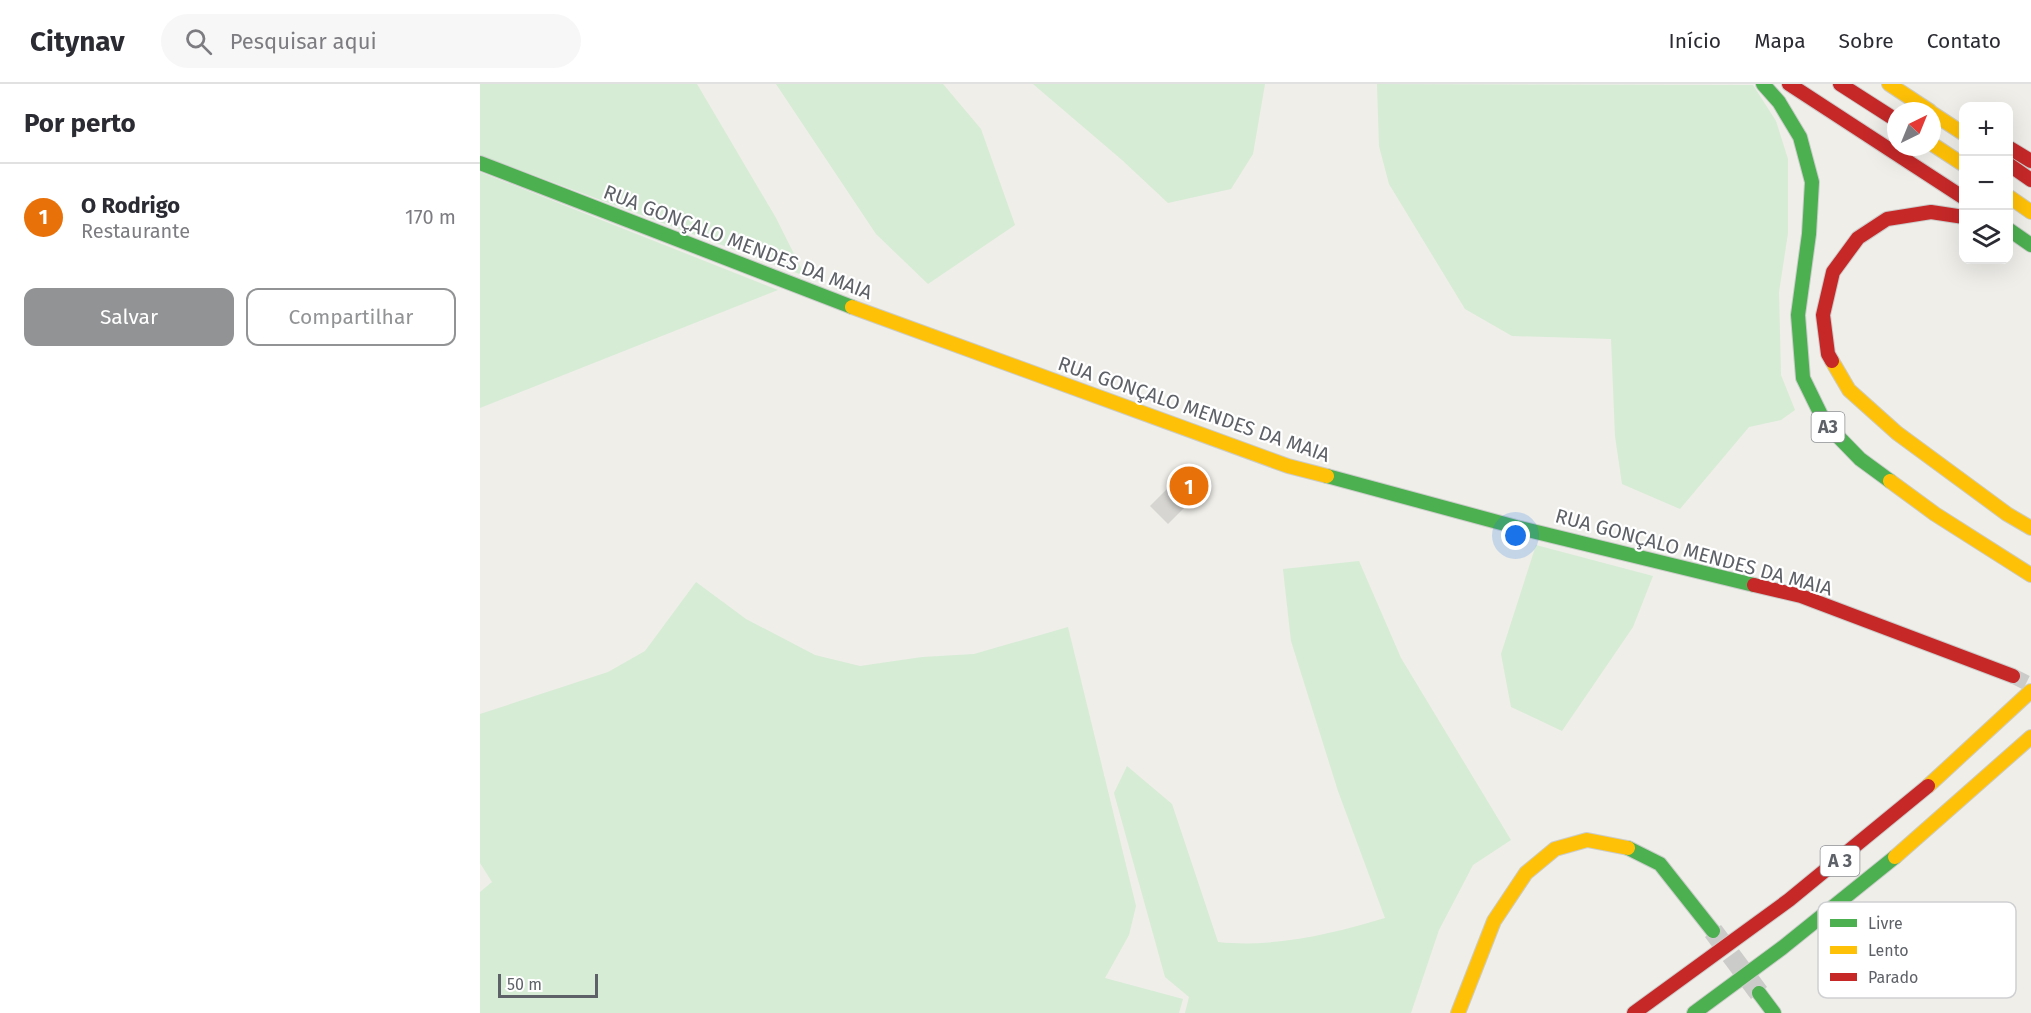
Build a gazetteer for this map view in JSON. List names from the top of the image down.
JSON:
{
  "streets": {
    "main road": ["RUA GONÇALO MENDES DA MAIA", "A3", "A 3"]
  },
  "legend": ["Livre", "Lento", "Parado"],
  "scale_bar": "50 m",
  "north": "top right",
  "page": {
    "header": "Citynav",
    "search": "Pesquisar aqui",
    "nav": [
      "Início",
      "Mapa",
      "Sobre",
      "Contato"
    ],
    "heading": "Por perto",
    "map_buttons": ["+", "−"],
    "list": [
      {
        "mark": "1",
        "name": "O Rodrigo",
        "note": "Restaurante",
        "value": "170 m"
      }
    ],
    "buttons": ["Salvar", "Compartilhar"],
    "pins": "1",
    "scale": "50 m"
  }
}
